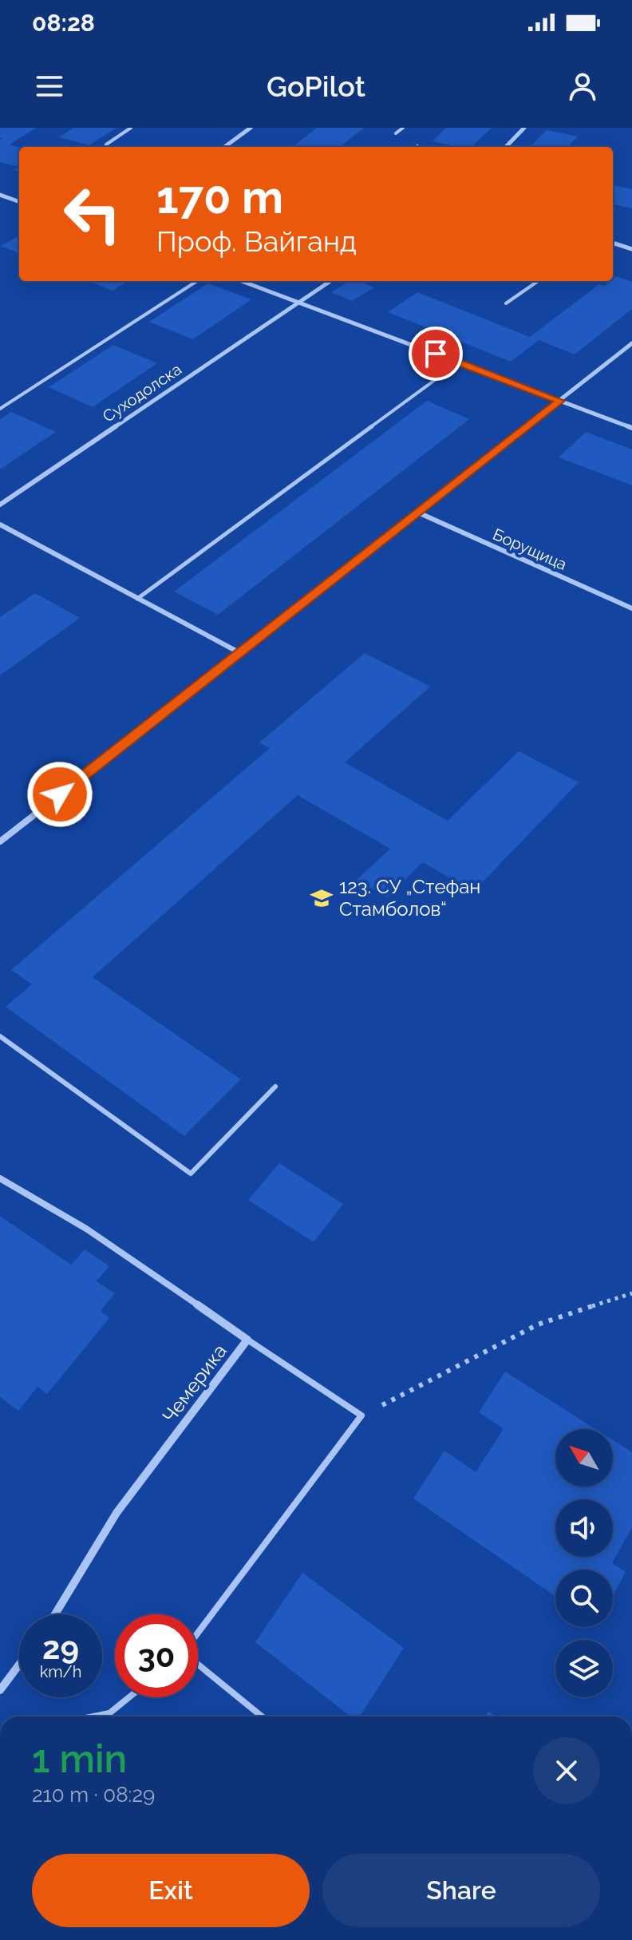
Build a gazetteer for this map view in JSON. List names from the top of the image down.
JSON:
{
  "streets": {
    "street": ["Суходолска", "Борущица", "Чемерика"]
  },
  "places": {
    "school or university": ["123. СУ „Стефан Стамболов“"]
  },
  "north": "top left",
  "page": {
    "status": "08:28",
    "header": "GoPilot",
    "turn": ["170 m", "Проф. Вайганд"],
    "speed": "29 km/h",
    "limit": "30",
    "heading": ["1 min", "210 m · 08:29"],
    "buttons": ["Exit", "Share"]
  }
}
